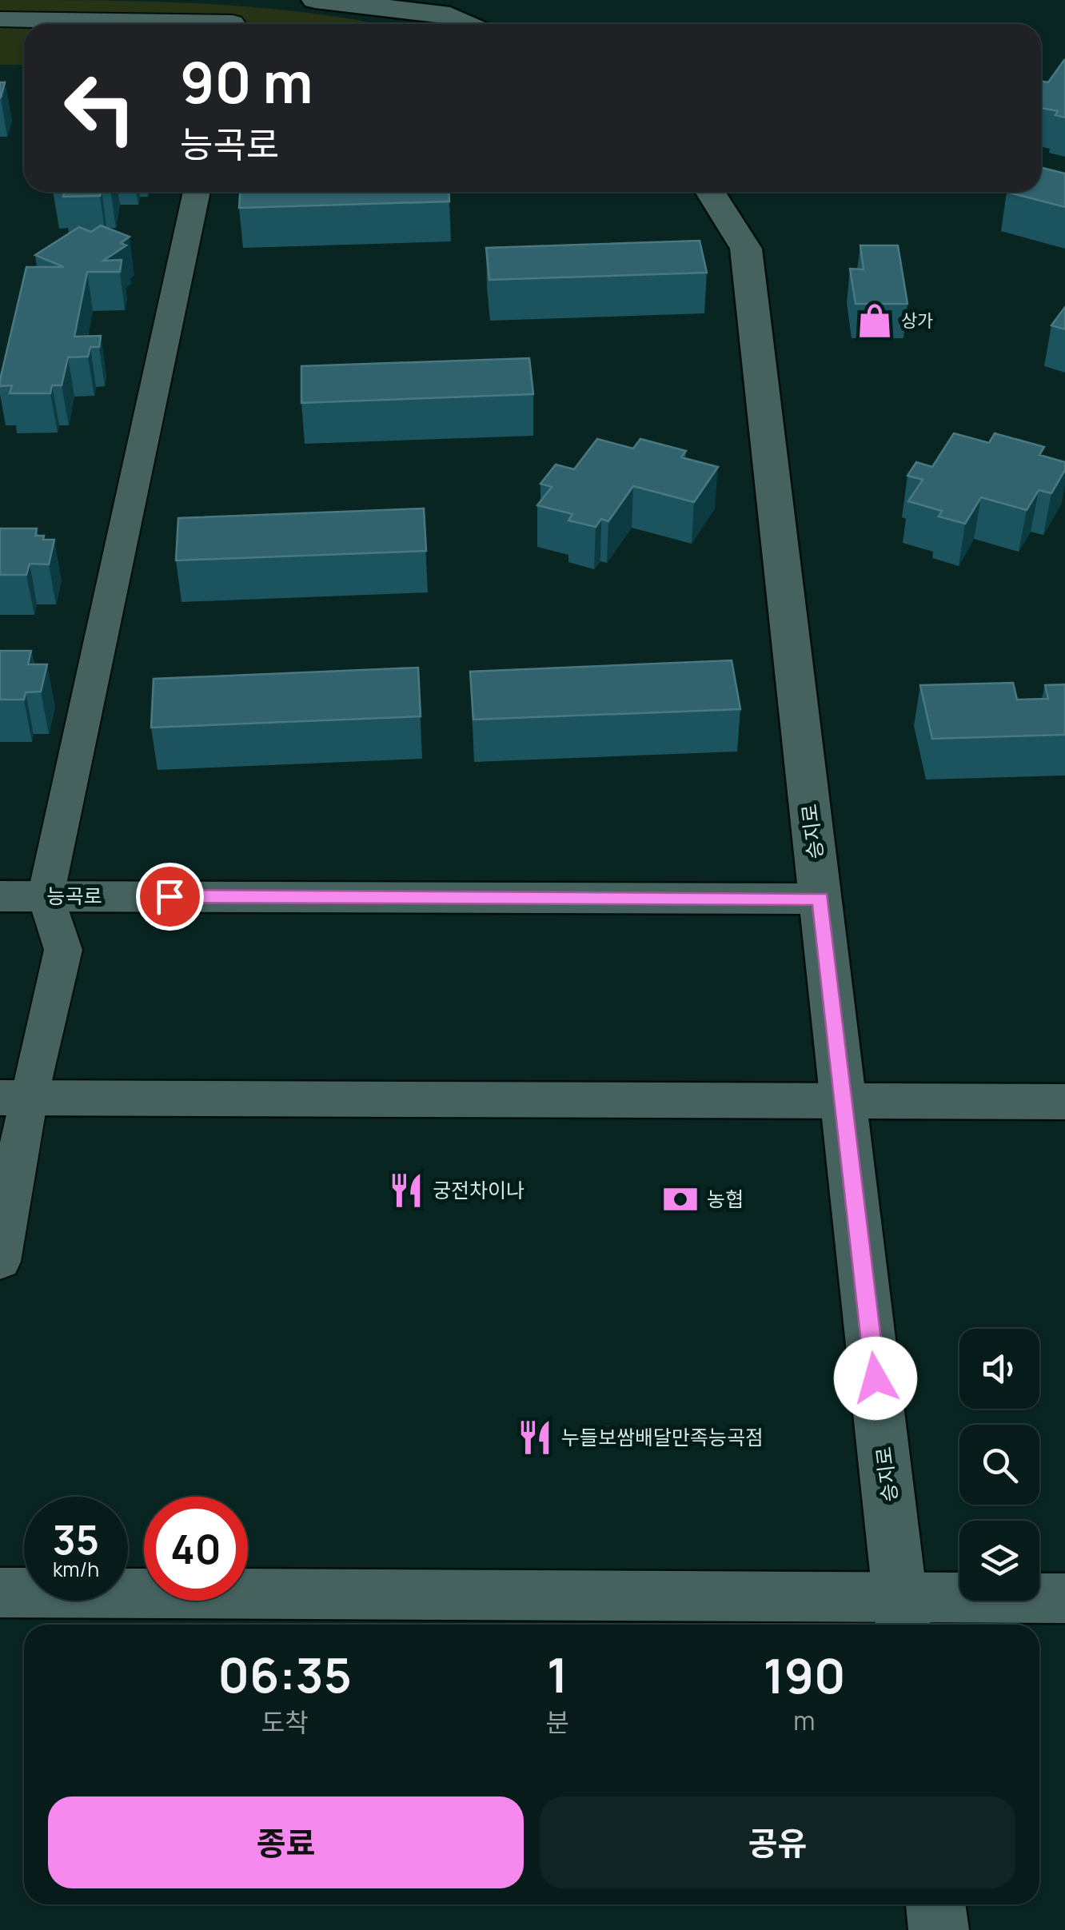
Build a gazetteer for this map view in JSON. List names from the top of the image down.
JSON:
{
  "streets": {
    "street": ["승지로", "능곡로"]
  },
  "crossings": [
    ["승지로", "능곡로"]
  ],
  "places": {
    "shop": ["상가"],
    "restaurant": ["궁전차이나", "누들보쌈배달만족능곡점"],
    "bank": ["농협"]
  },
  "page": {
    "turn": ["90 m", "능곡로"],
    "speed": "35 km/h",
    "limit": "40",
    "eta": [
      "06:35",
      "도착",
      "1",
      "분",
      "190",
      "m"
    ],
    "buttons": ["종료", "공유"]
  }
}
